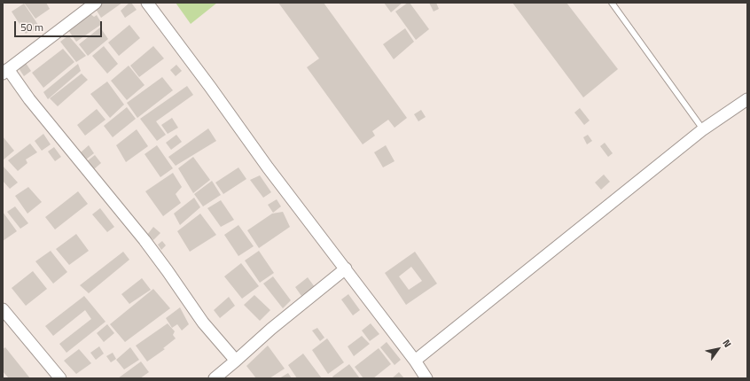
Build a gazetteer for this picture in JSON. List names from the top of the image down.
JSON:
{
  "scale_bar": "50 m",
  "north": "top right"
}
